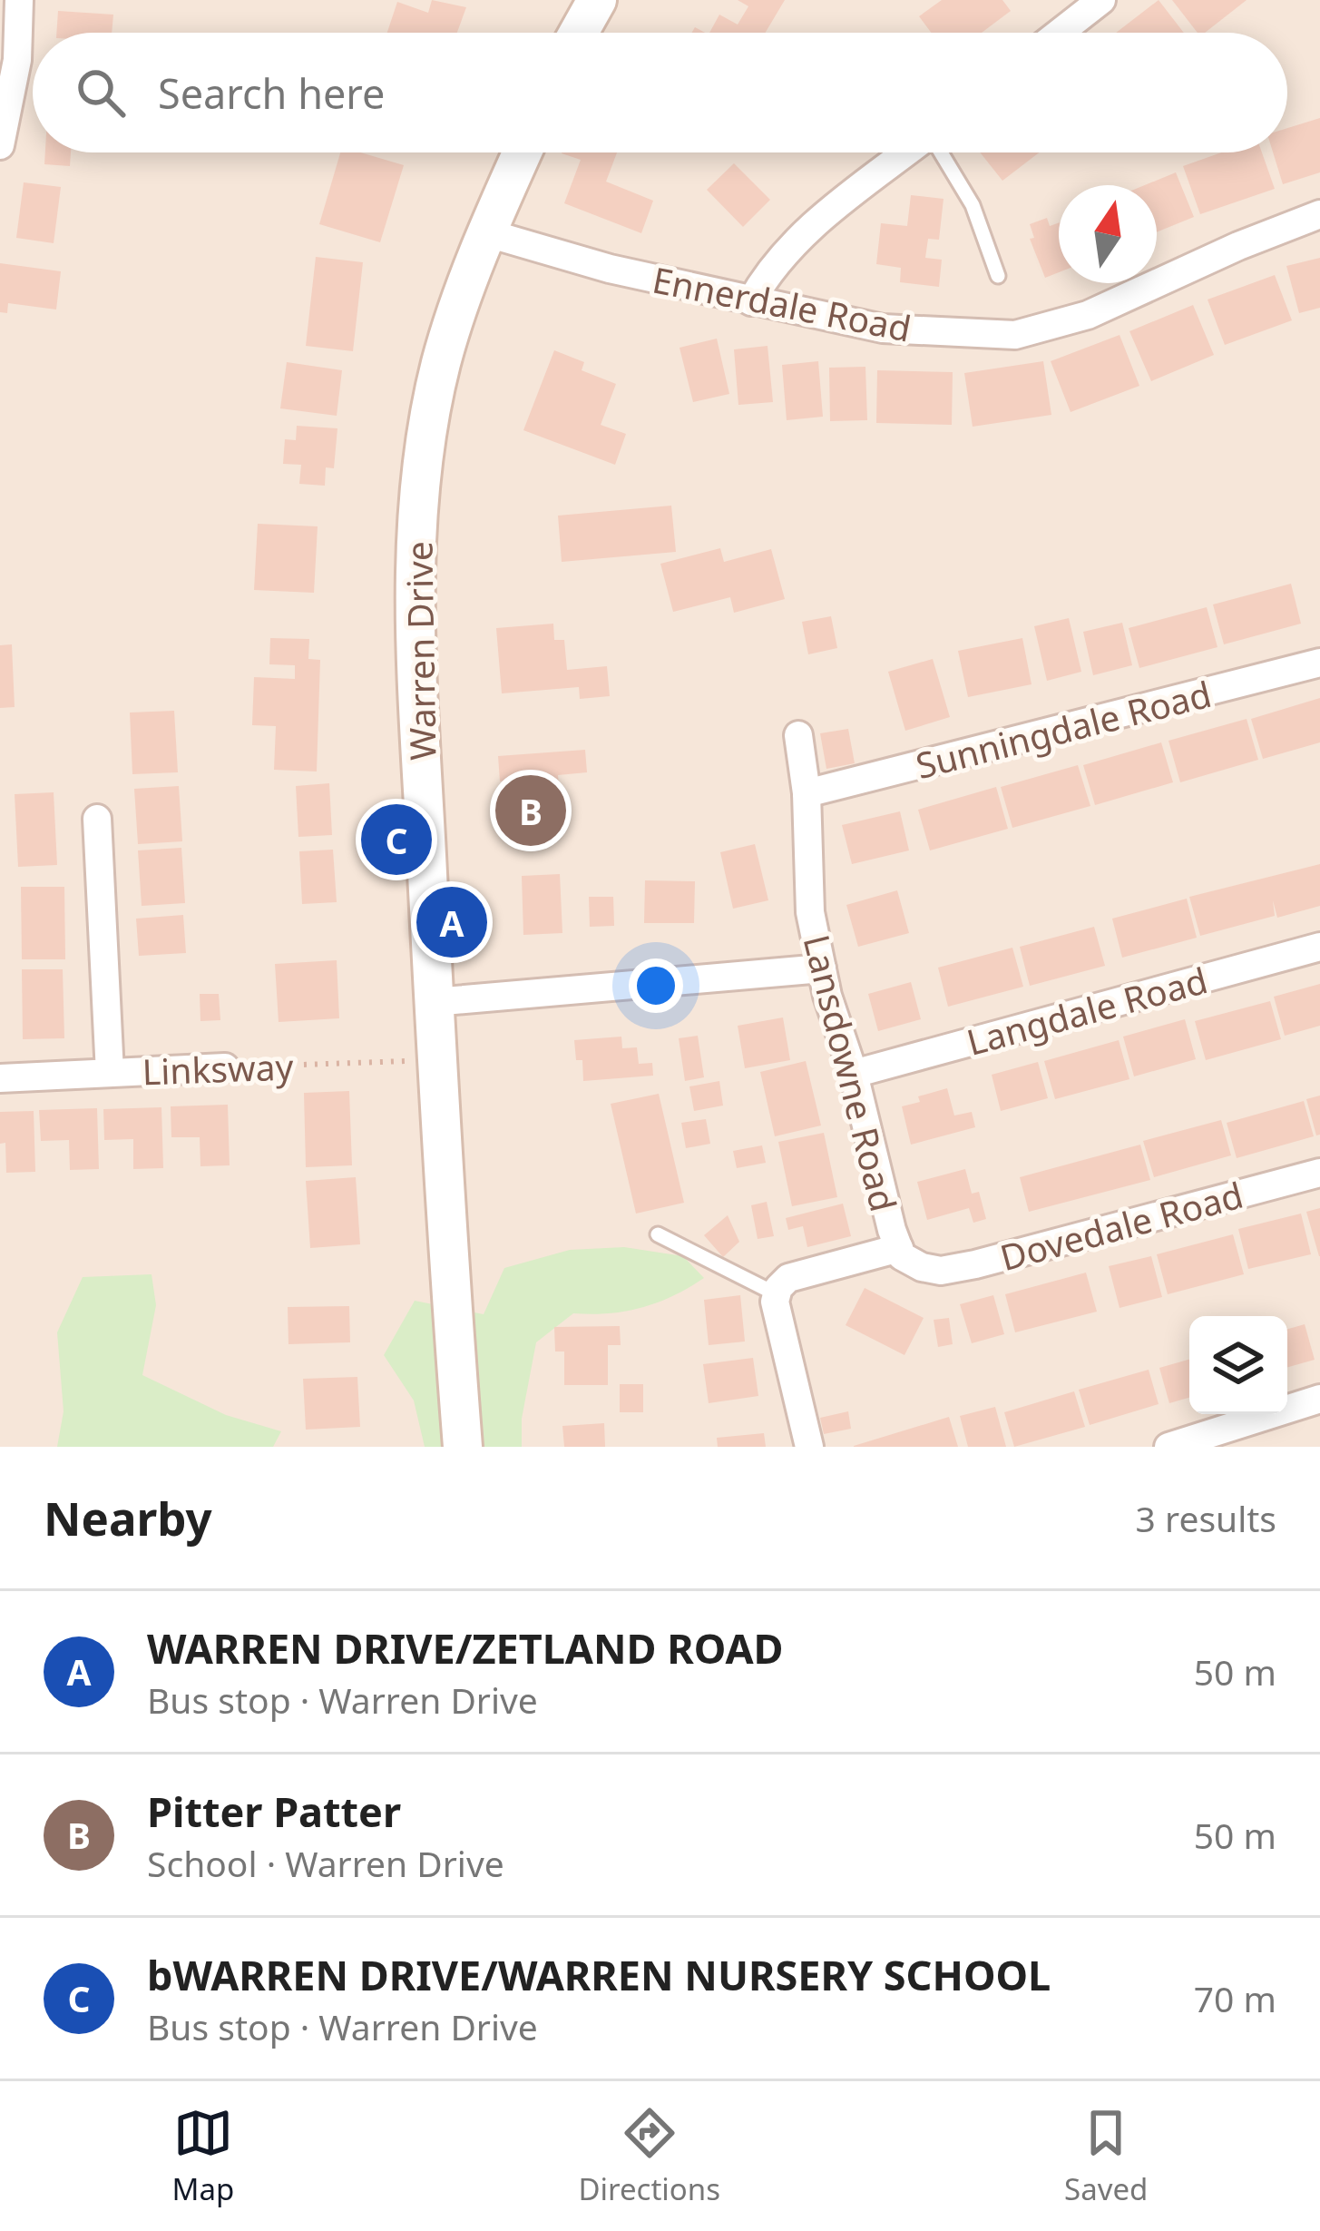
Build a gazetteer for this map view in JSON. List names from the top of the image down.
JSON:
{
  "streets": {
    "street": [
      "Ennerdale Road",
      "Warren Drive",
      "Sunningdale Road",
      "Langdale Road",
      "Linksway",
      "Lansdowne Road",
      "Dovedale Road"
    ]
  },
  "crossings": [
    ["Ennerdale Road", "Warren Drive"],
    ["Warren Drive", "Linksway"],
    ["Sunningdale Road", "Lansdowne Road"],
    ["Langdale Road", "Lansdowne Road"],
    ["Lansdowne Road", "Dovedale Road"]
  ],
  "north": "top",
  "page": {
    "search": "Search here",
    "pins": ["B", "C", "A"],
    "heading": ["Nearby", "3 results"],
    "list": [
      {
        "mark": "A",
        "name": "WARREN DRIVE/ZETLAND ROAD",
        "note": "Bus stop · Warren Drive",
        "value": "50 m"
      },
      {
        "mark": "B",
        "name": "Pitter Patter",
        "note": "School · Warren Drive",
        "value": "50 m"
      },
      {
        "mark": "C",
        "name": "bWARREN DRIVE/WARREN NURSERY SCHOOL",
        "note": "Bus stop · Warren Drive",
        "value": "70 m"
      }
    ],
    "nav": ["Map", "Directions", "Saved"]
  }
}
